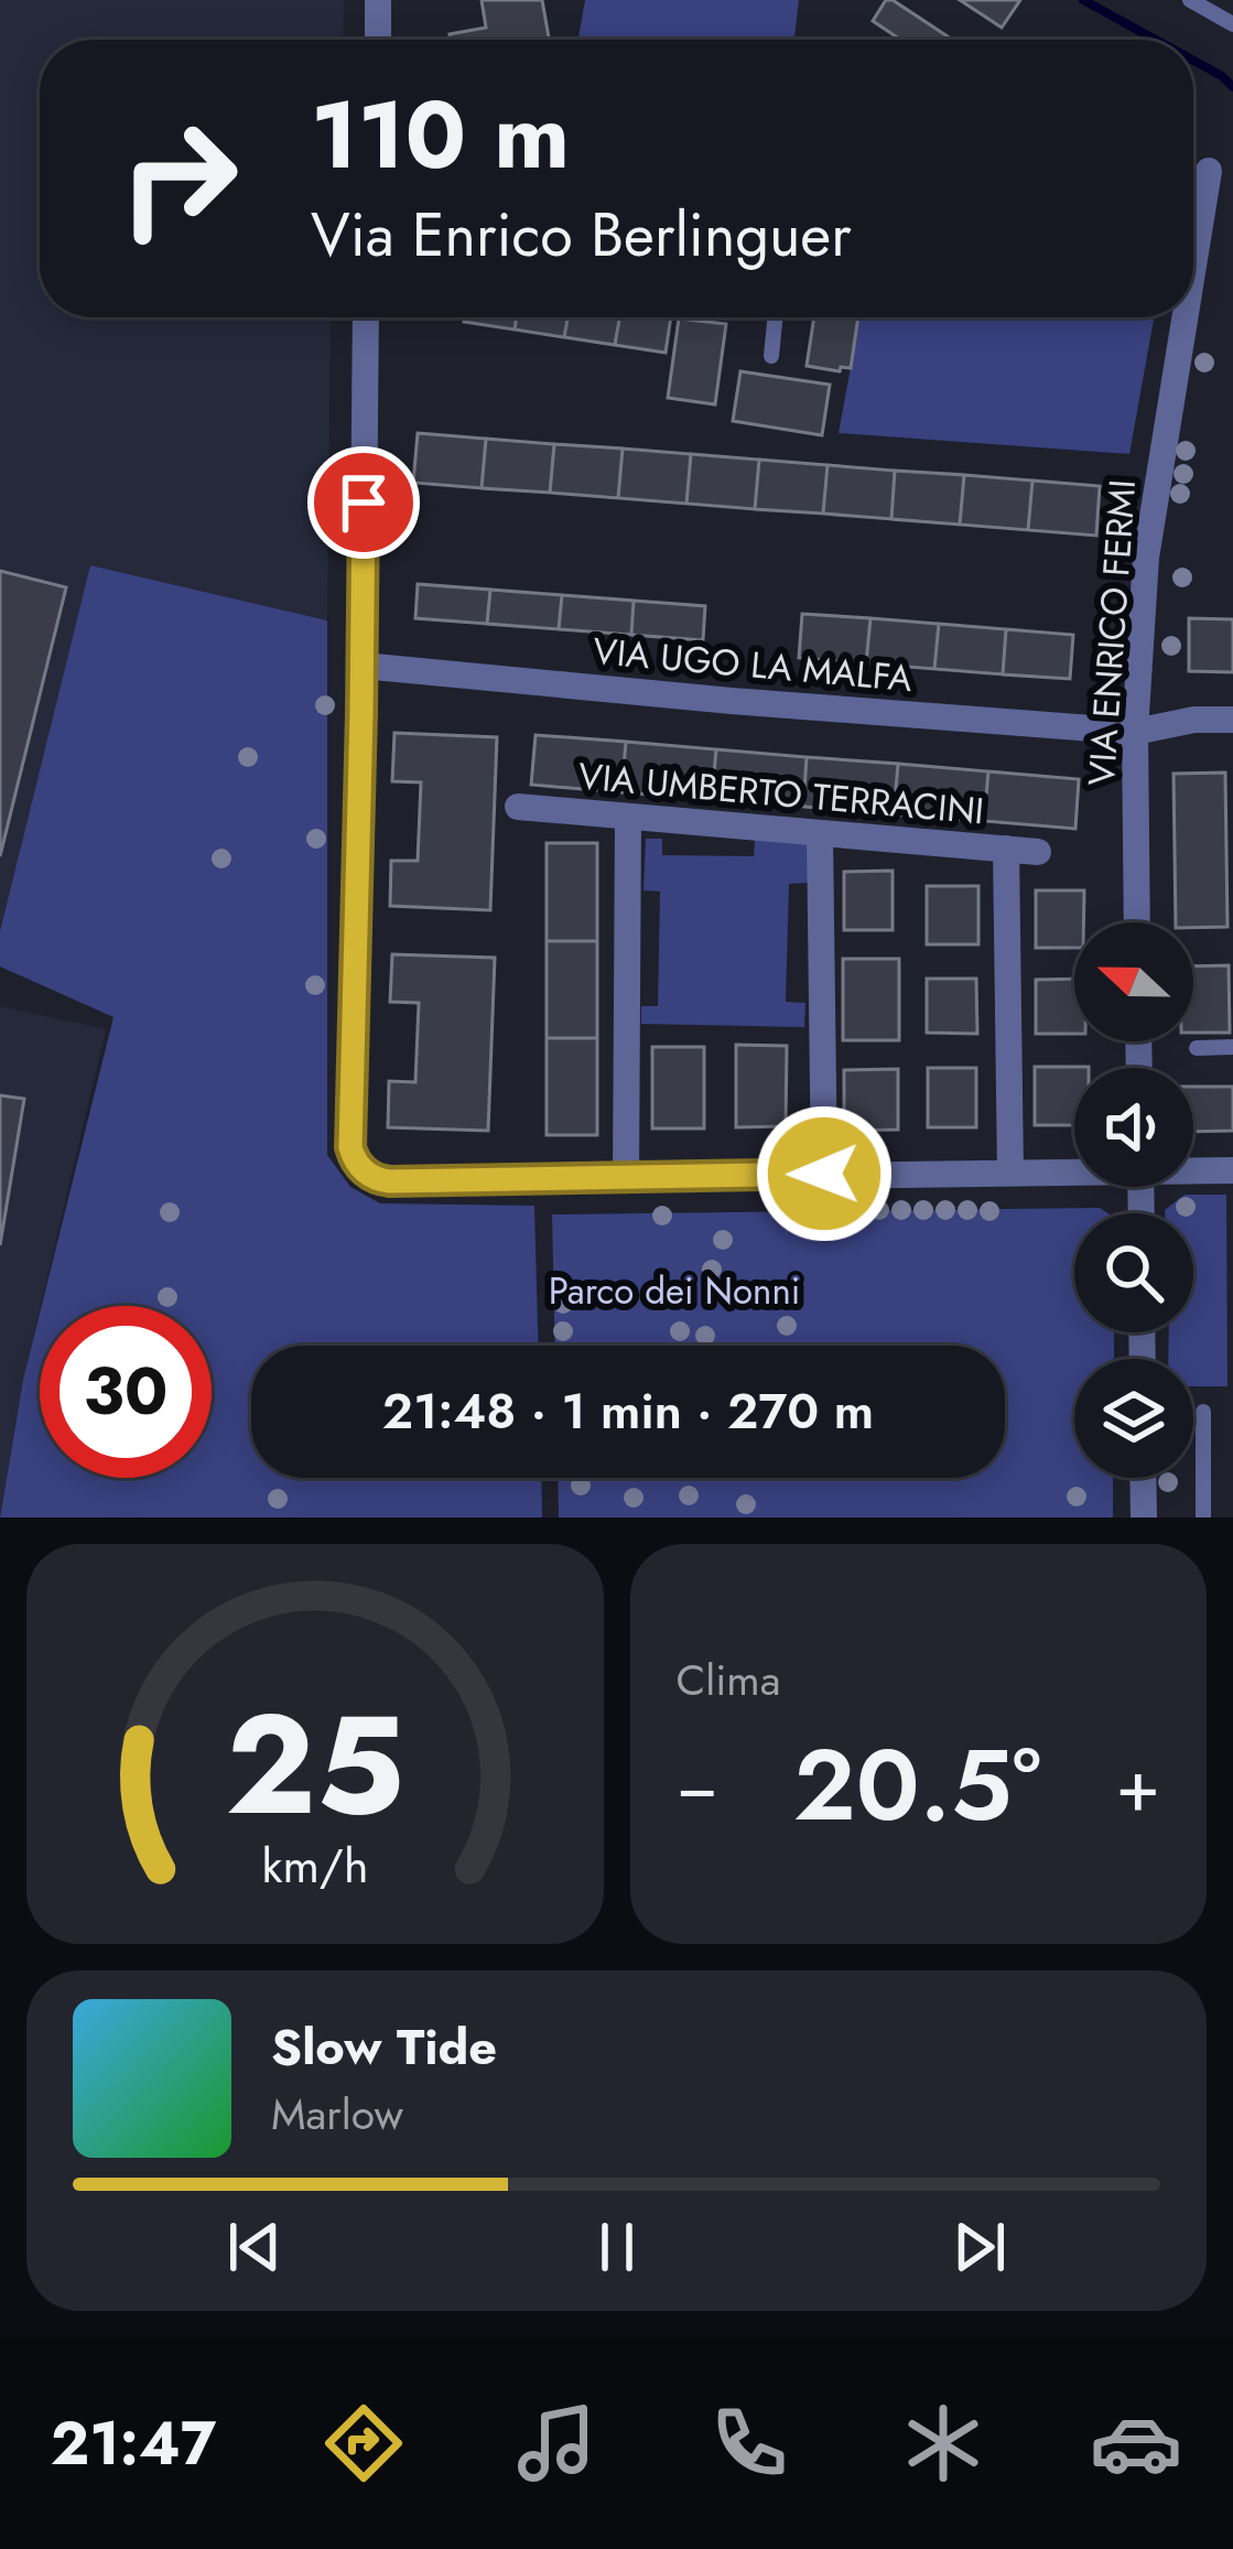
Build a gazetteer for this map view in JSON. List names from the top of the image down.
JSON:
{
  "streets": {
    "street": ["VIA ENRICO FERMI", "VIA UGO LA MALFA", "VIA UMBERTO TERRACINI"]
  },
  "crossings": [
    ["VIA ENRICO FERMI", "VIA UGO LA MALFA"]
  ],
  "parks": ["Parco dei Nonni"],
  "north": "left",
  "page": {
    "turn": ["110 m", "Via Enrico Berlinguer"],
    "limit": "30",
    "trip": "21:48 · 1 min · 270 m",
    "tile": "Clima",
    "heat": ["−", "20.5°", "+"],
    "song": ["Slow Tide", "Marlow"],
    "tabs": "21:47",
    "gauge": ["25", "km/h"]
  }
}
